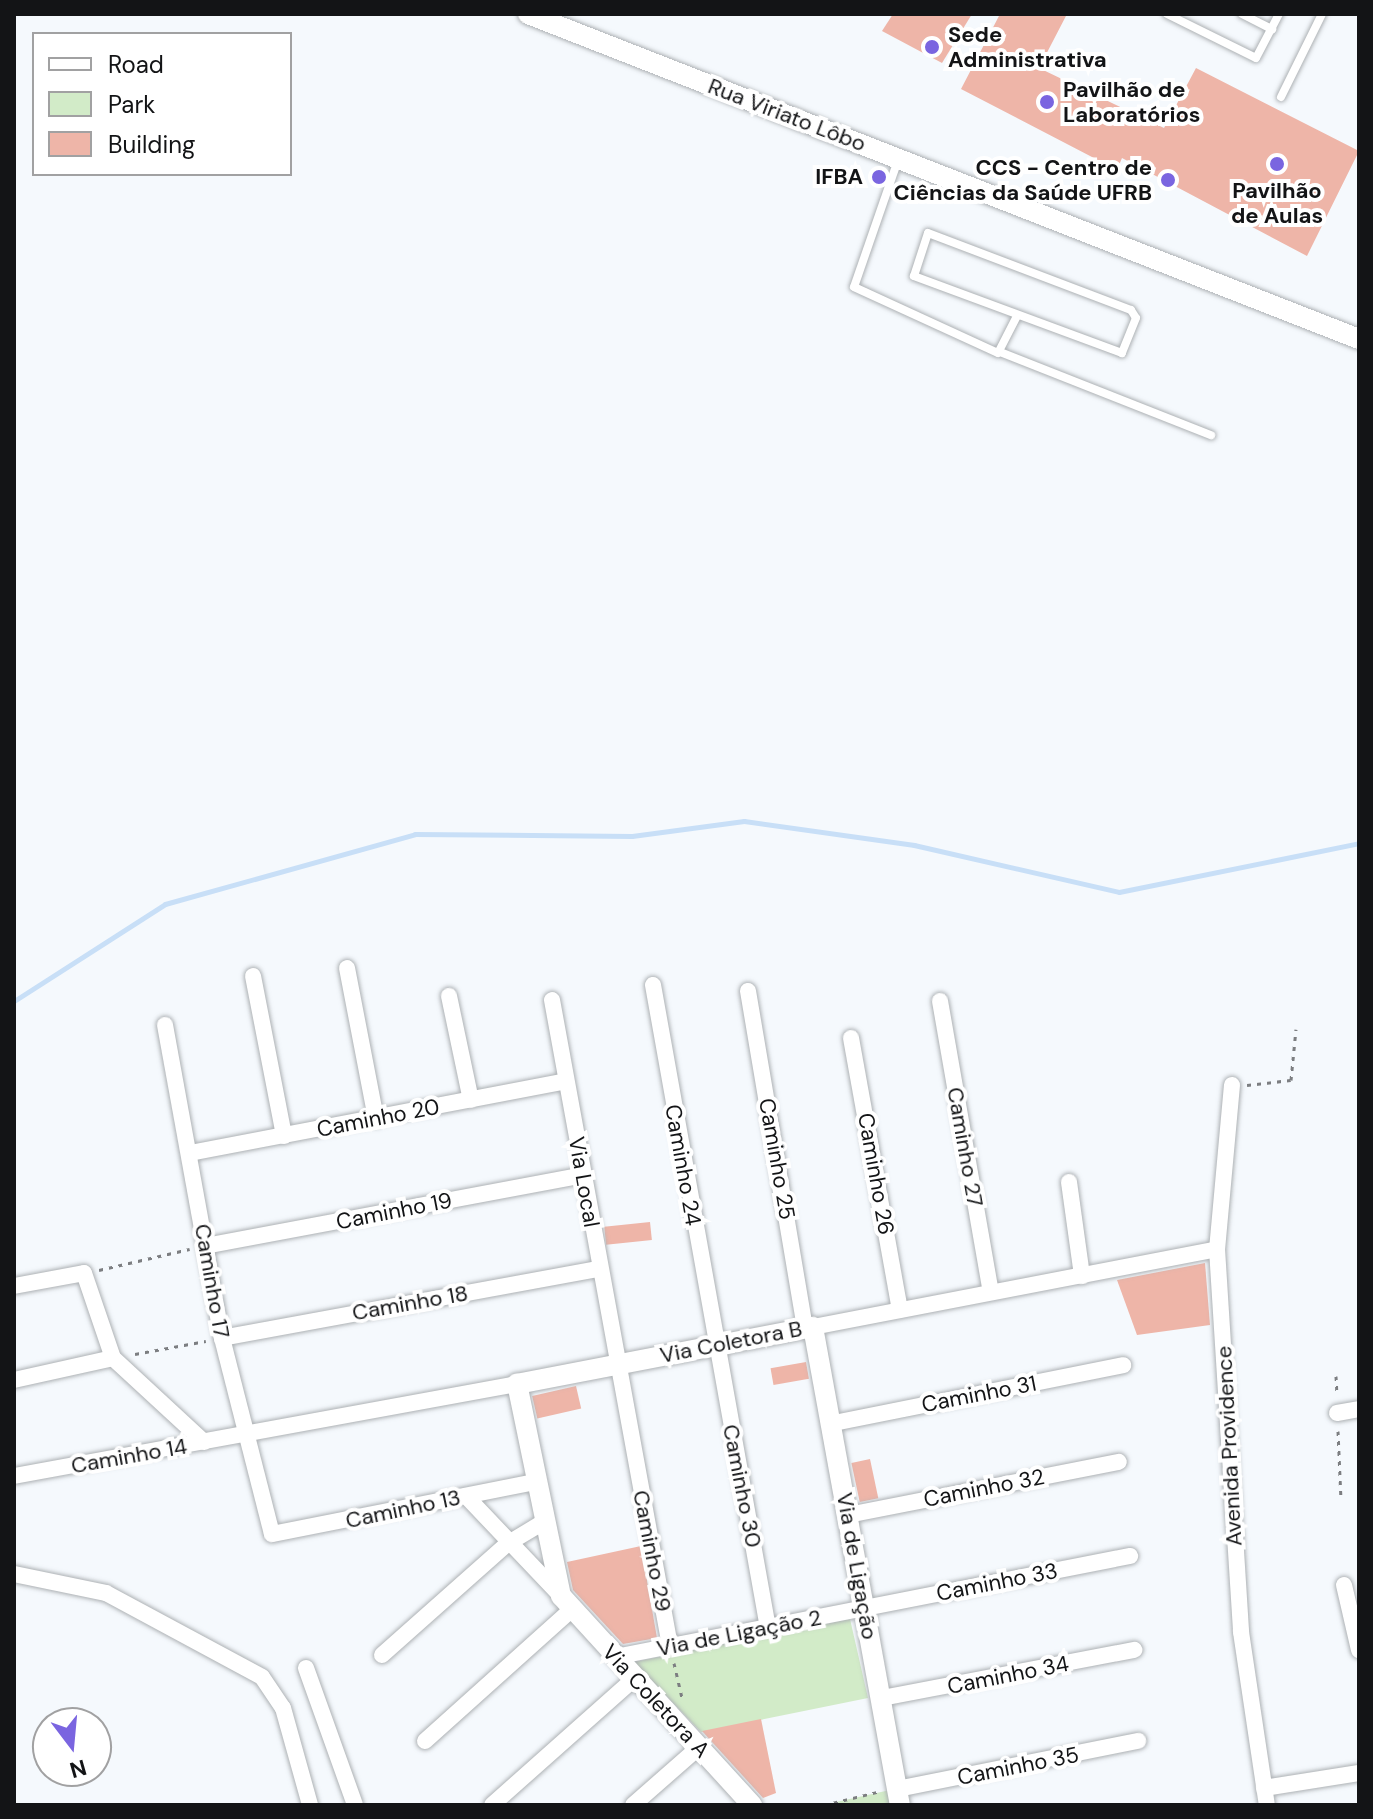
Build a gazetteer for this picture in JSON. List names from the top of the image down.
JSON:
{
  "streets": {
    "street": [
      "Rua Viriato Lôbo",
      "Caminho 20",
      "Caminho 27",
      "Caminho 25",
      "Caminho 24",
      "Caminho 26",
      "Via Local",
      "Caminho 19",
      "Caminho 17",
      "Caminho 18",
      "Via Coletora B",
      "Caminho 31",
      "Avenida Providence",
      "Caminho 14",
      "Caminho 30",
      "Caminho 32",
      "Caminho 13",
      "Caminho 29",
      "Via de Ligação",
      "Caminho 33",
      "Via de Ligação 2",
      "Caminho 34",
      "Via Coletora A",
      "Caminho 35"
    ]
  },
  "crossings": [
    ["Caminho 20", "Via Local"],
    ["Caminho 20", "Caminho 17"],
    ["Caminho 27", "Via Coletora B"],
    ["Caminho 25", "Via Coletora B"],
    ["Caminho 25", "Via de Ligação"],
    ["Caminho 24", "Via Coletora B"],
    ["Caminho 24", "Caminho 30"],
    ["Caminho 26", "Via Coletora B"],
    ["Via Local", "Caminho 19"],
    ["Via Local", "Caminho 18"],
    ["Via Local", "Via Coletora B"],
    ["Via Local", "Caminho 29"],
    ["Caminho 19", "Caminho 17"],
    ["Caminho 17", "Caminho 18"],
    ["Caminho 17", "Via Coletora B"],
    ["Caminho 17", "Caminho 14"],
    ["Caminho 17", "Caminho 13"],
    ["Via Coletora B", "Avenida Providence"],
    ["Via Coletora B", "Caminho 14"],
    ["Via Coletora B", "Caminho 30"],
    ["Via Coletora B", "Caminho 29"],
    ["Via Coletora B", "Via de Ligação"],
    ["Via Coletora B", "Via Coletora A"],
    ["Caminho 31", "Via de Ligação"],
    ["Caminho 30", "Via de Ligação 2"],
    ["Caminho 32", "Via de Ligação"],
    ["Caminho 13", "Via Coletora A"],
    ["Caminho 29", "Via de Ligação 2"],
    ["Via de Ligação", "Caminho 33"],
    ["Via de Ligação", "Via de Ligação 2"],
    ["Via de Ligação", "Caminho 34"],
    ["Via de Ligação", "Caminho 35"],
    ["Caminho 33", "Via de Ligação 2"],
    ["Via de Ligação 2", "Via Coletora A"]
  ],
  "places": [
    "Sede Administrativa",
    "Pavilhão de Laboratórios",
    "Pavilhão de Aulas",
    "IFBA",
    "CCS - Centro de Ciências da Saúde UFRB"
  ],
  "legend": ["Road", "Park", "Building"],
  "north": "bottom"
}
